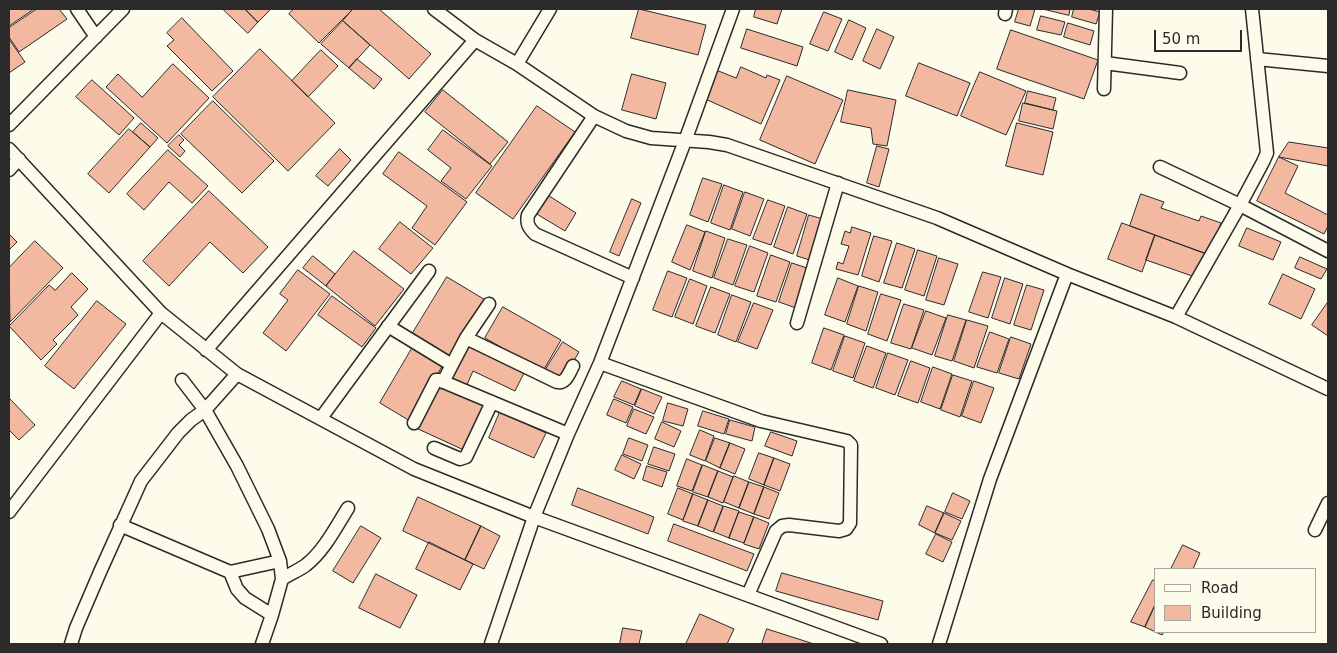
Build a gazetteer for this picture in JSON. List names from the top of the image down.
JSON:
{
  "legend": ["Road", "Building"],
  "scale_bar": "50 m"
}
